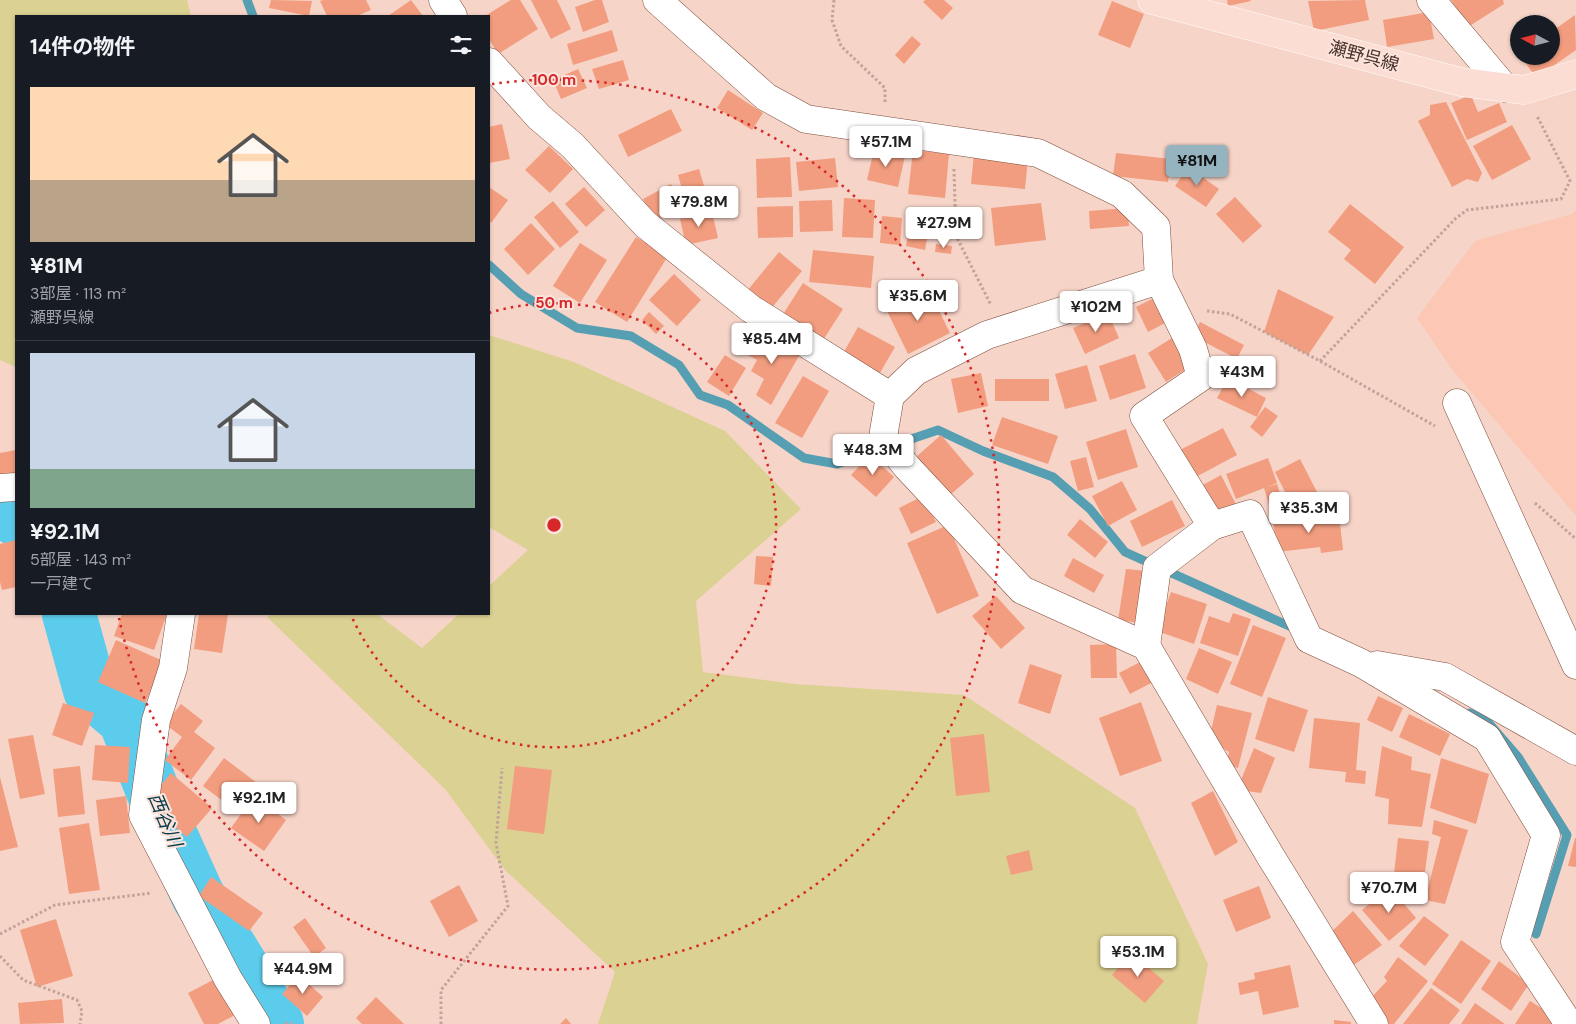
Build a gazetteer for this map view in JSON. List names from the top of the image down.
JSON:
{
  "streets": {
    "main road": ["瀬野呉線"]
  },
  "water": ["西谷川"],
  "north": "left",
  "page": {
    "heading": "14件の物件",
    "list": [
      {
        "name": "¥81M",
        "note": "3部屋 · 113 m² · 瀬野呉線"
      },
      {
        "name": "¥92.1M",
        "note": "5部屋 · 143 m² · 一戸建て"
      }
    ],
    "price": [
      "¥57.1M",
      "¥81M",
      "¥79.8M",
      "¥27.9M",
      "¥35.6M",
      "¥102M",
      "¥85.4M",
      "¥43M",
      "¥48.3M",
      "¥35.3M",
      "¥92.1M",
      "¥70.7M",
      "¥53.1M",
      "¥44.9M"
    ]
  },
  "rings": ["100 m", "50 m"]
}
